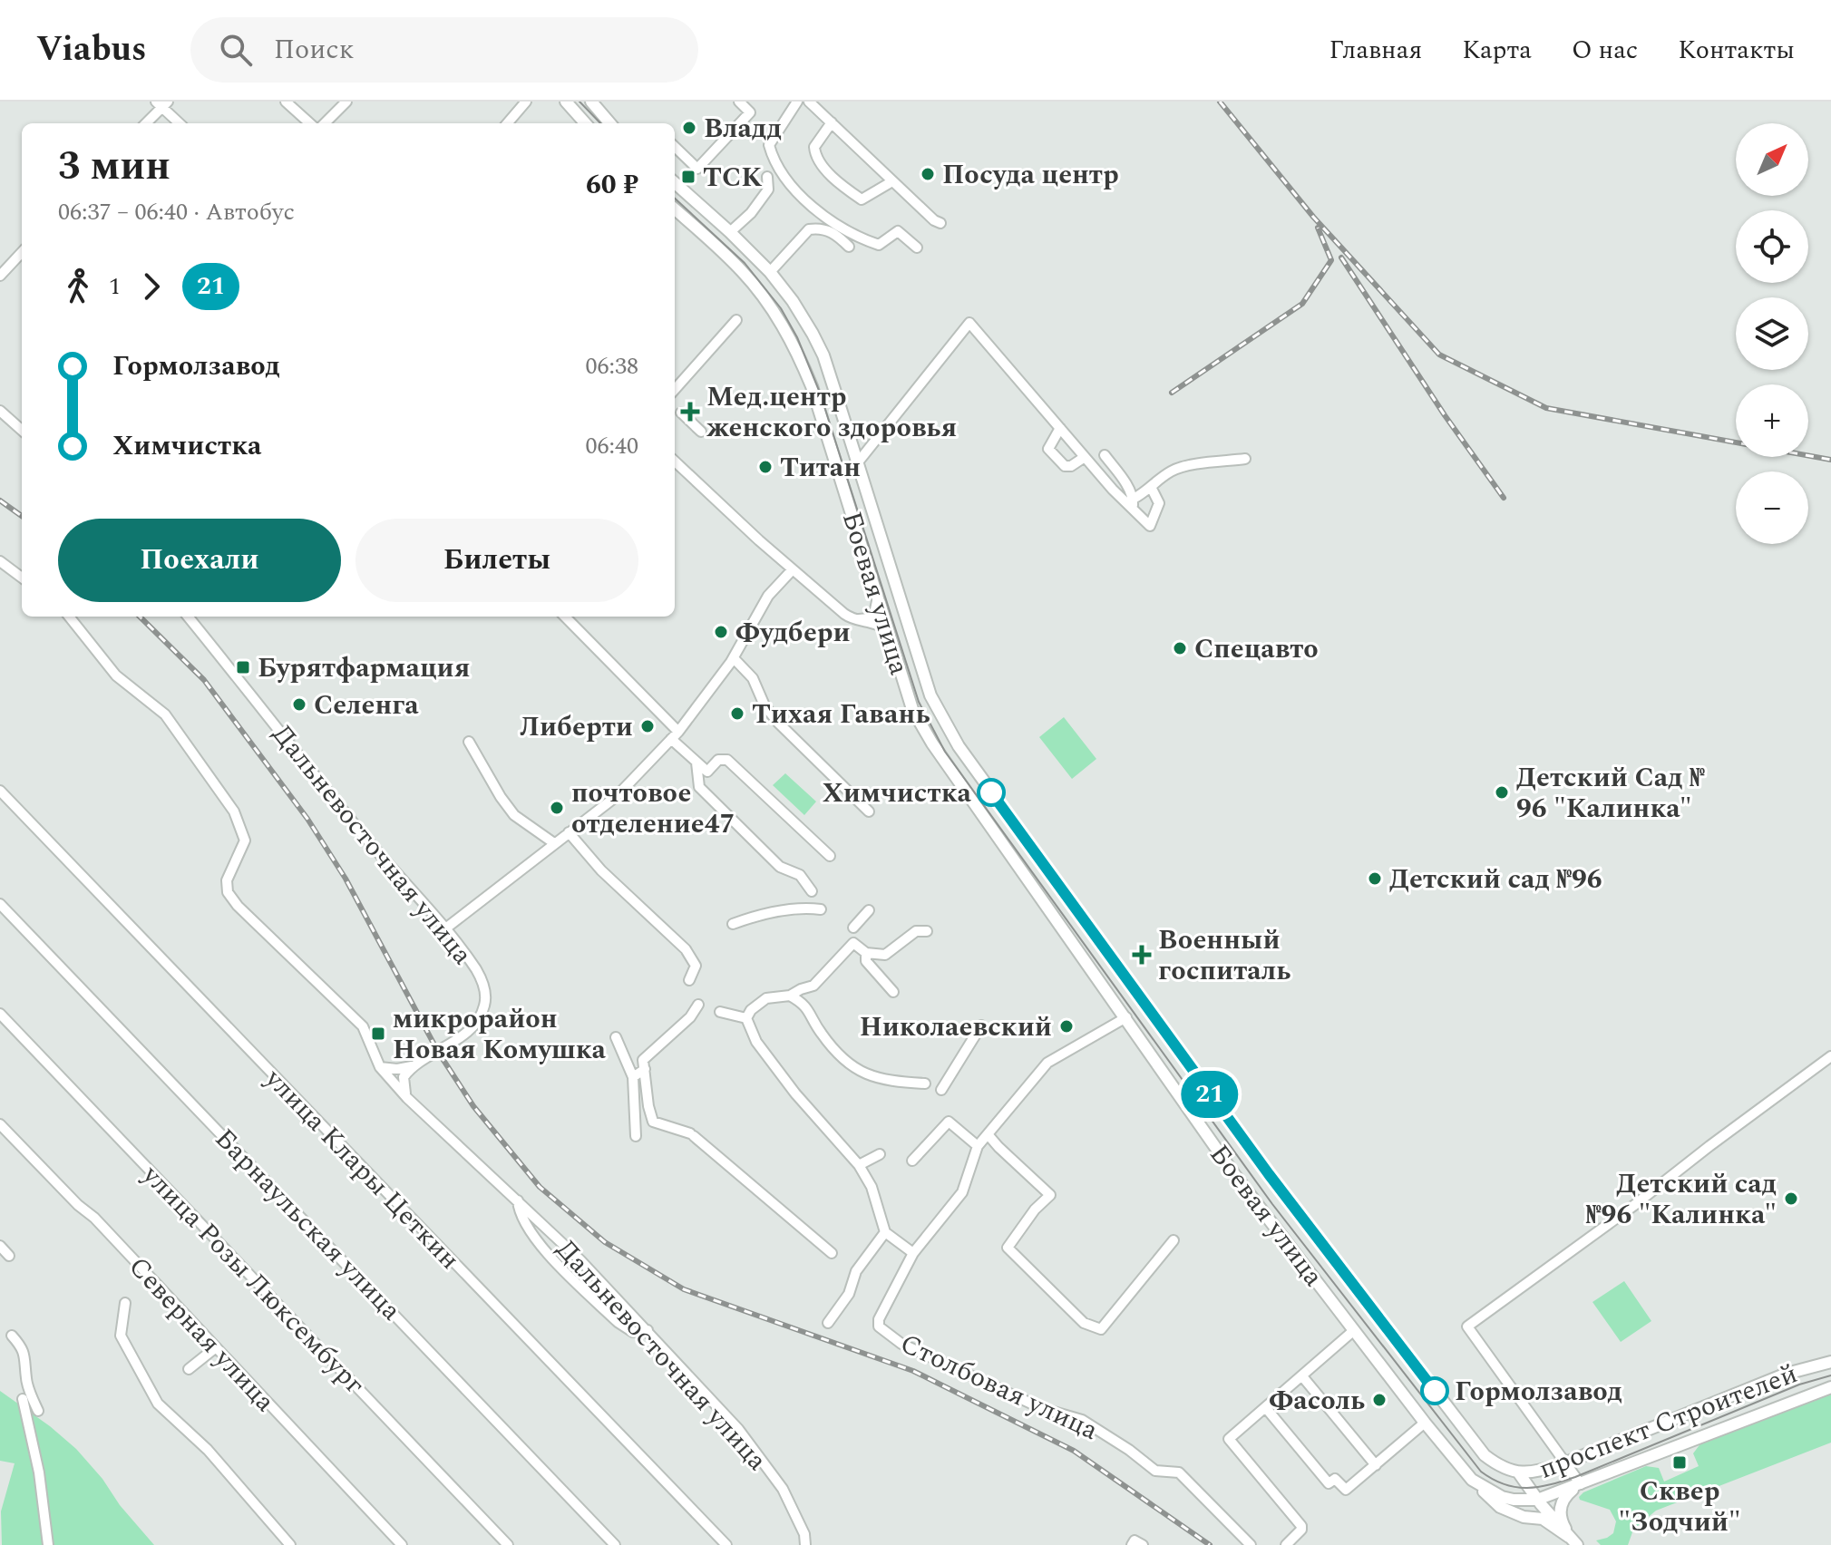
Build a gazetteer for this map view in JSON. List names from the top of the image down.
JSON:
{
  "streets": {
    "main road": ["Боевая улица", "Столбовая улица", "проспект Строителей"],
    "street": [
      "Дальневосточная улица",
      "улица Клары Цеткин",
      "Барнаульская улица",
      "улица Розы Люксембург",
      "Северная улица"
    ]
  },
  "crossings": [
    ["Боевая улица", "Столбовая улица"],
    ["Боевая улица", "проспект Строителей"]
  ],
  "places": {
    "other": [
      "Владд",
      "Посуда центр",
      "Титан",
      "Фудбери",
      "Спецавто",
      "Селенга",
      "Тихая Гавань",
      "Либерти",
      "Химчистка",
      "Детский Сад № 96 \"Калинка\"",
      "почтовое отделение47",
      "Детский сад №96",
      "Николаевский",
      "Детский сад №96 \"Калинка\"",
      "Гормолзавод",
      "Фасоль"
    ],
    "transit": [
      "ТСК",
      "Бурятфармация",
      "микрорайон Новая Комушка",
      "Сквер \"Зодчий\""
    ],
    "health": ["Мед.центр женского здоровья", "Военный госпиталь"]
  },
  "lines": ["bus line 21"],
  "north": "top right",
  "page": {
    "header": "Viabus",
    "search": "Поиск",
    "nav": [
      "Главная",
      "Карта",
      "О нас",
      "Контакты"
    ],
    "on_map": "21",
    "map_buttons": ["+", "−"],
    "heading": ["3 мин", "06:37 – 06:40 · Автобус", "60 ₽"],
    "legs": ["1", "21"],
    "list": [
      {
        "name": "Гормолзавод",
        "value": "06:38"
      },
      {
        "name": "Химчистка",
        "value": "06:40"
      }
    ],
    "buttons": ["Поехали", "Билеты"]
  }
}
